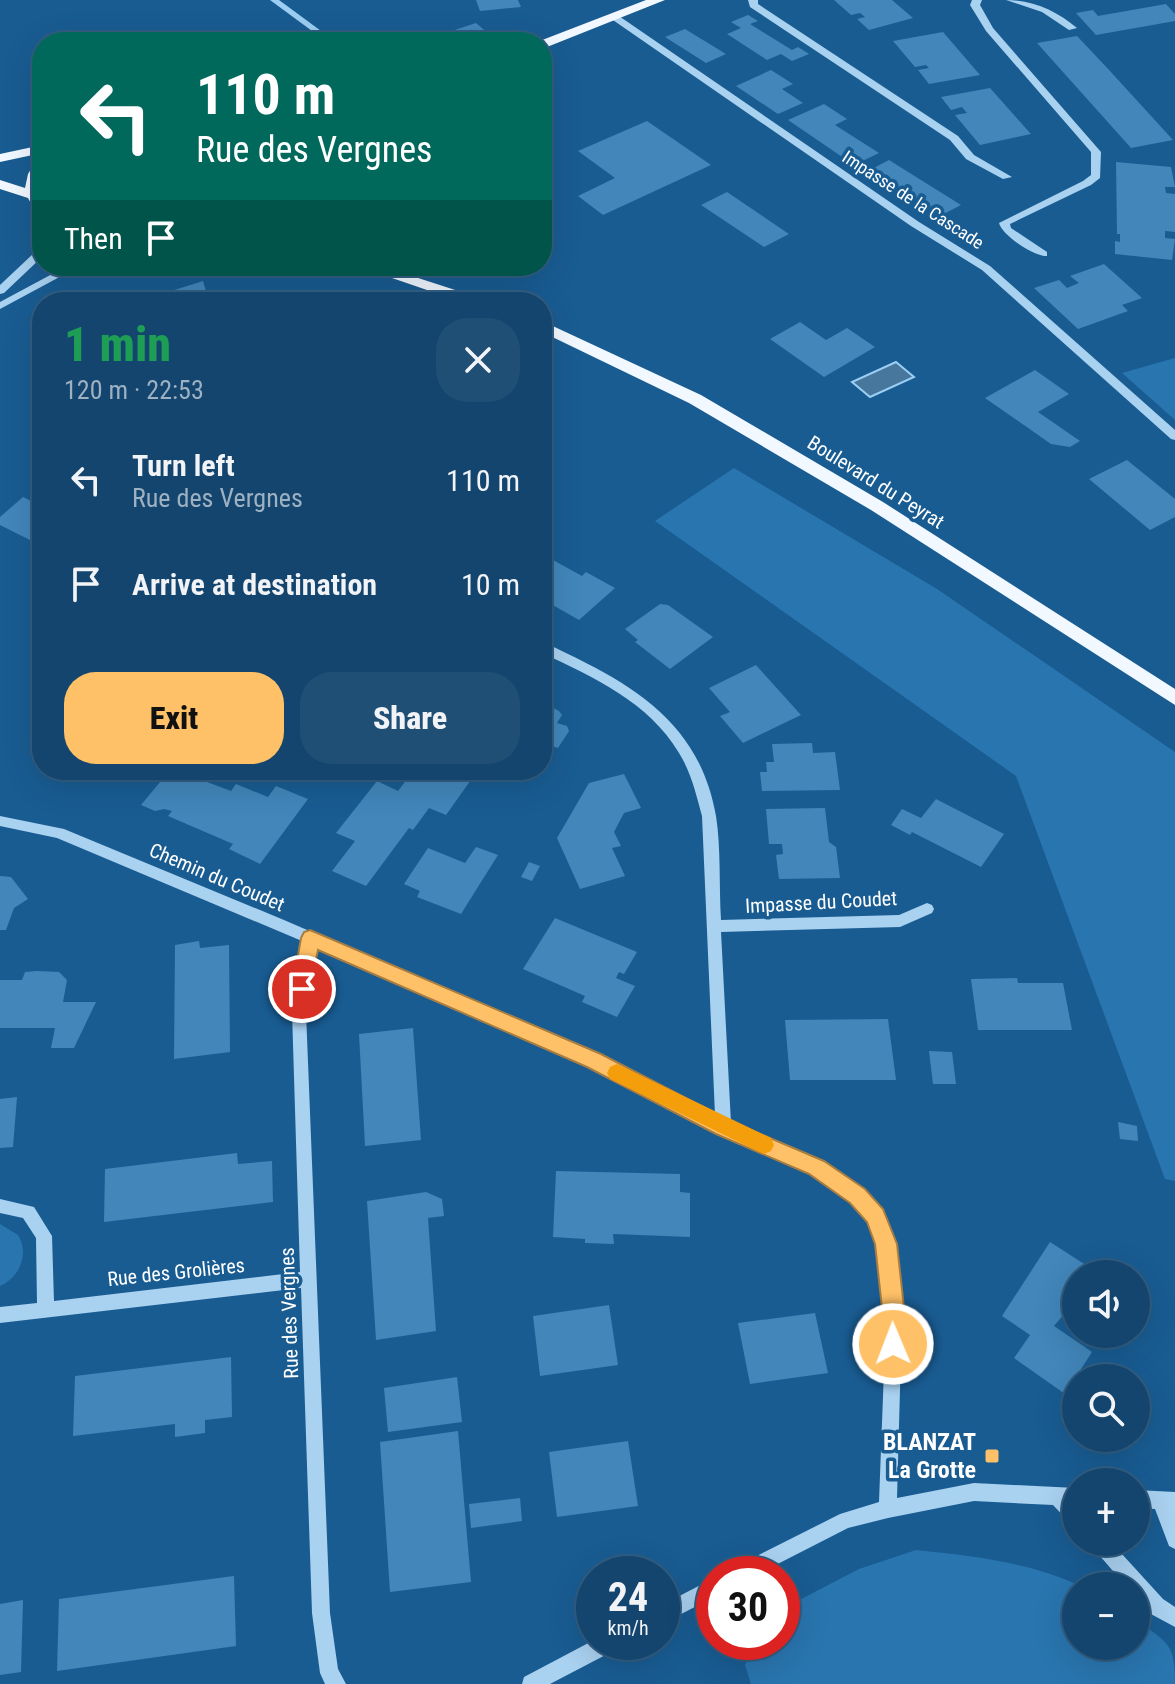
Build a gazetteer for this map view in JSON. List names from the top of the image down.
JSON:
{
  "streets": {
    "main road": ["Boulevard du Peyrat"],
    "street": [
      "Impasse de la Cascade",
      "Chemin du Coudet",
      "Impasse du Coudet",
      "Rue des Grolières",
      "Rue des Vergnes"
    ]
  },
  "crossings": [
    ["Chemin du Coudet", "Rue des Vergnes"],
    ["Rue des Grolières", "Rue des Vergnes"]
  ],
  "places": {
    "transit": ["BLANZAT La Grotte"]
  },
  "page": {
    "turn": ["110 m", "Rue des Vergnes"],
    "then": "Then",
    "heading": ["1 min", "120 m · 22:53"],
    "list": [
      {
        "name": "Turn left",
        "note": "Rue des Vergnes",
        "value": "110 m"
      },
      {
        "name": "Arrive at destination",
        "value": "10 m"
      }
    ],
    "buttons": ["Exit", "Share"],
    "map_buttons": ["+", "−"],
    "speed": "24 km/h",
    "limit": "30"
  }
}
